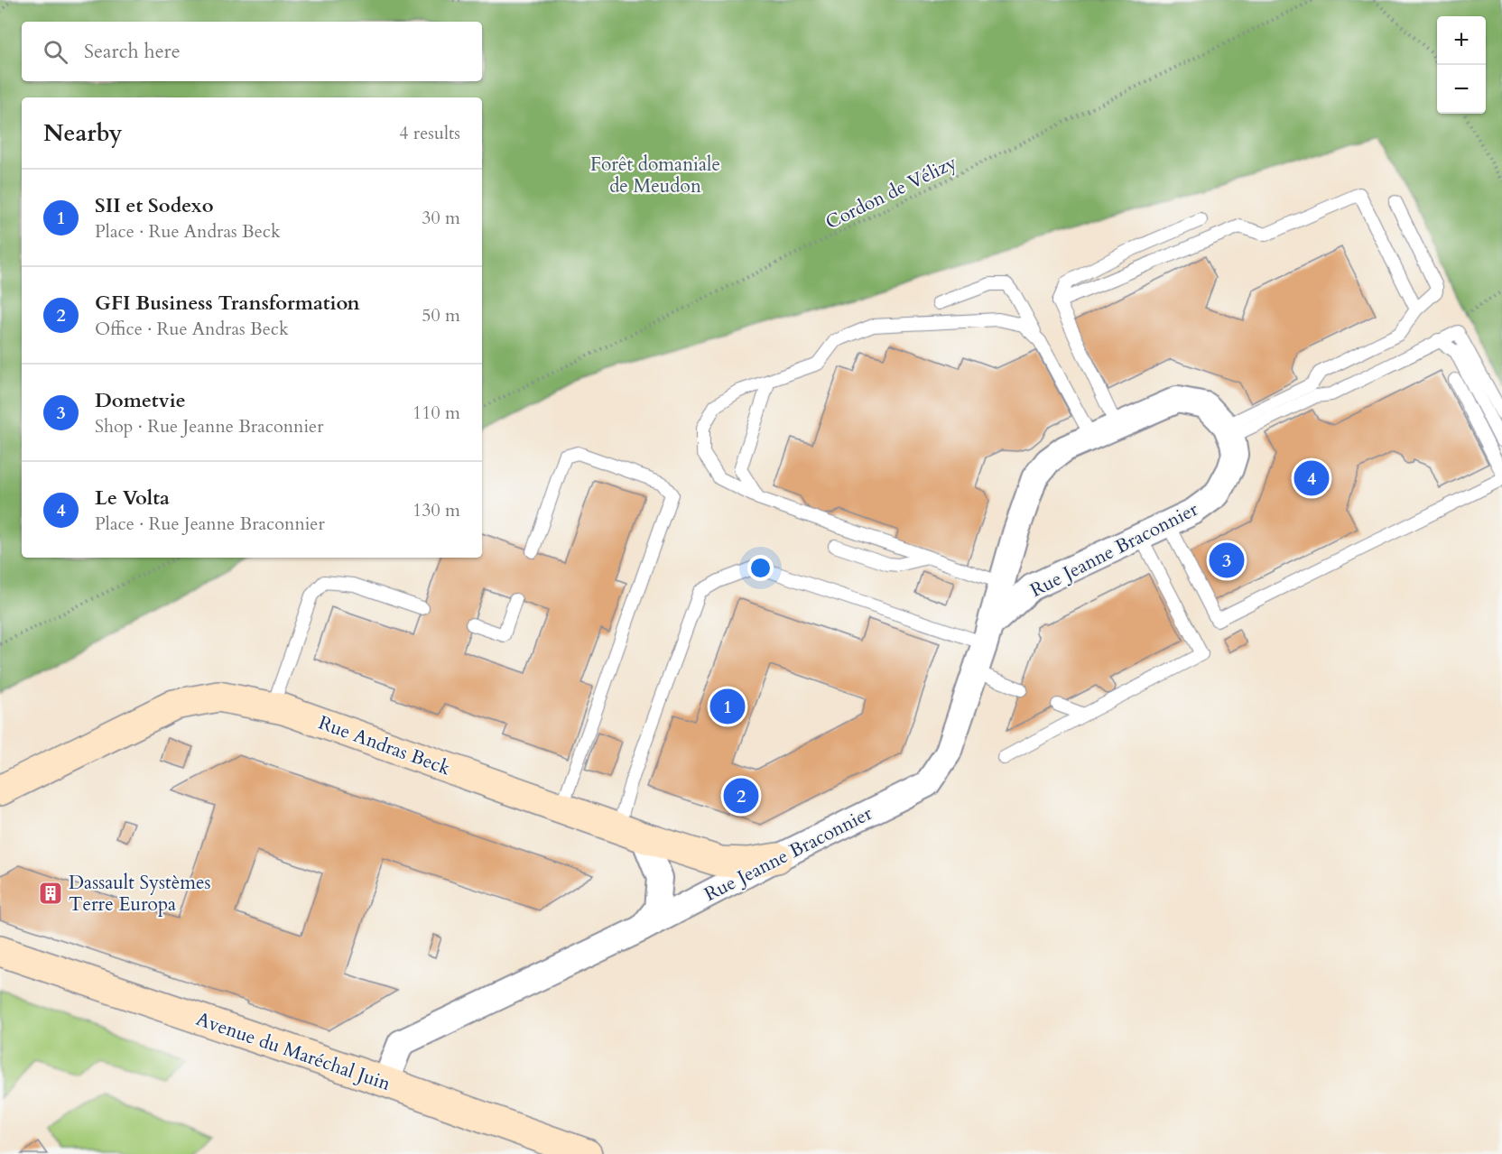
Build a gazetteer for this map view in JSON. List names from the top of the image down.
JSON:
{
  "streets": {
    "street": ["Rue Jeanne Braconnier", "Rue Andras Beck", "Avenue du Maréchal Juin"],
    "path": ["Cordon de Vélizy"]
  },
  "crossings": [
    ["Rue Jeanne Braconnier", "Rue Andras Beck"],
    ["Rue Jeanne Braconnier", "Avenue du Maréchal Juin"]
  ],
  "parks": ["Forêt domaniale de Meudon"],
  "places": {
    "building": ["Dassault Systèmes Terre Europa"]
  },
  "page": {
    "map_buttons": ["+", "−"],
    "search": "Search here",
    "heading": ["Nearby", "4 results"],
    "list": [
      {
        "mark": "1",
        "name": "SII et Sodexo",
        "note": "Place · Rue Andras Beck",
        "value": "30 m"
      },
      {
        "mark": "2",
        "name": "GFI Business Transformation",
        "note": "Office · Rue Andras Beck",
        "value": "50 m"
      },
      {
        "mark": "3",
        "name": "Dometvie",
        "note": "Shop · Rue Jeanne Braconnier",
        "value": "110 m"
      },
      {
        "mark": "4",
        "name": "Le Volta",
        "note": "Place · Rue Jeanne Braconnier",
        "value": "130 m"
      }
    ],
    "pins": [
      "4",
      "3",
      "1",
      "2"
    ]
  }
}
